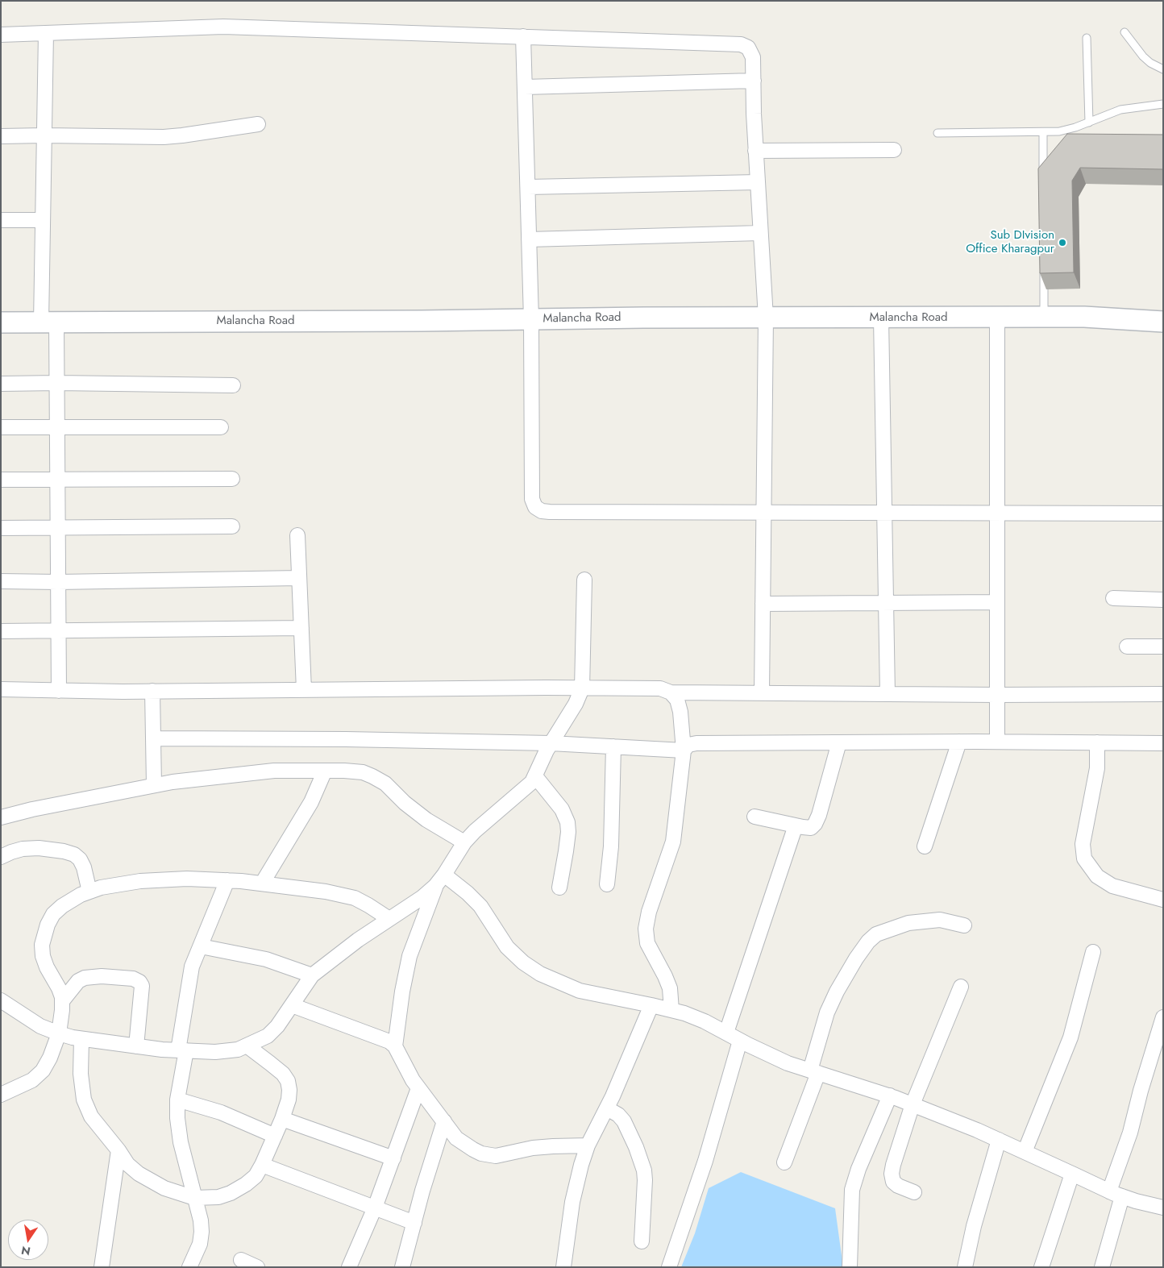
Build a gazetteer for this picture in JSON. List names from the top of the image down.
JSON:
{
  "streets": {
    "main road": ["Malancha Road"]
  },
  "places": ["Sub DIvision Office Kharagpur"],
  "north": "bottom"
}
